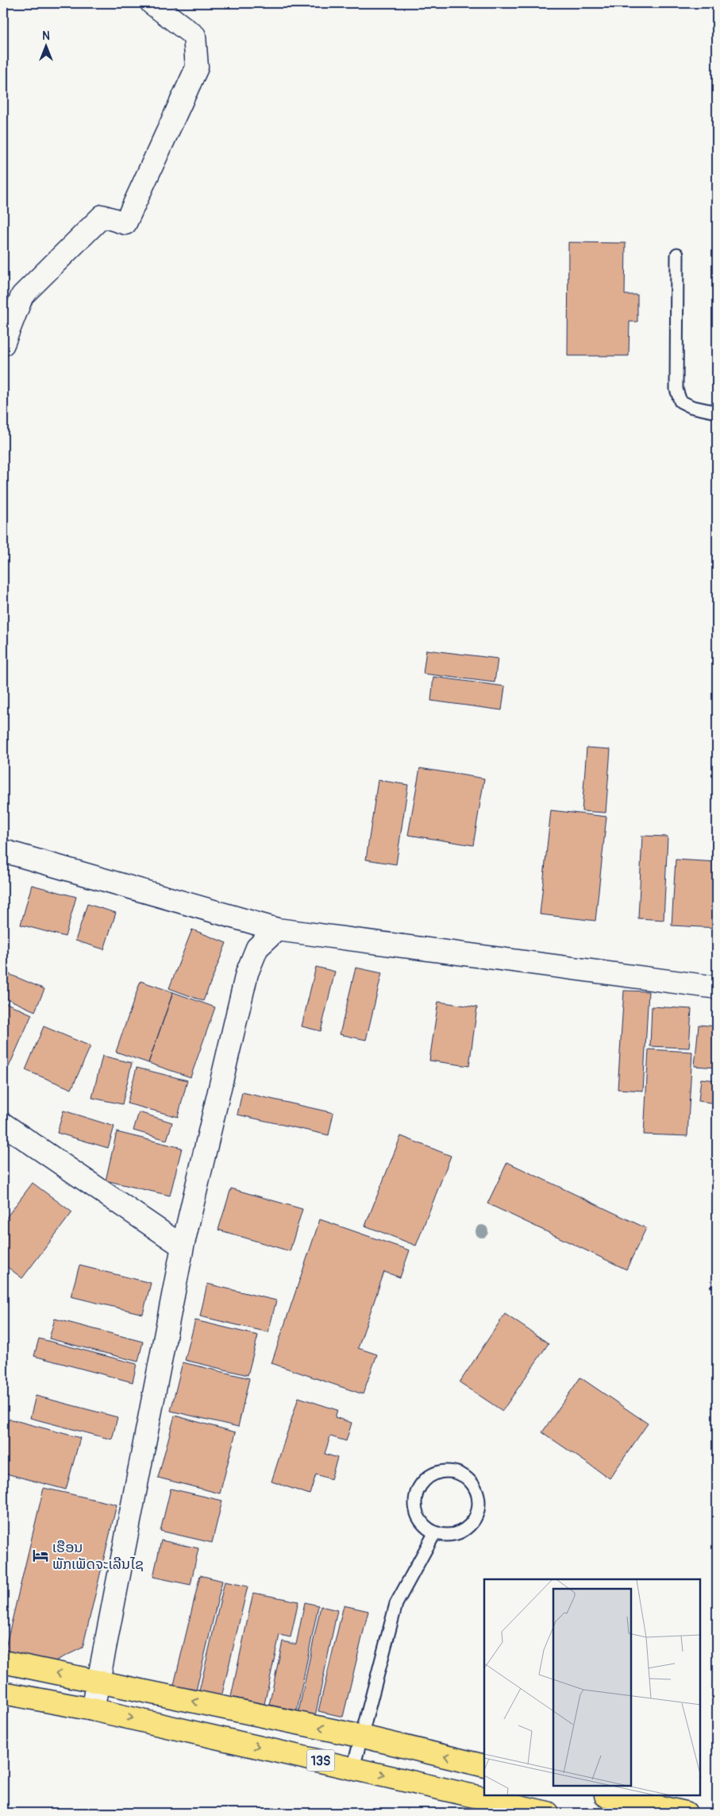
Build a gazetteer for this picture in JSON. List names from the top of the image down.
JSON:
{
  "streets": {
    "highway": ["13S"]
  },
  "places": {
    "hotel": ["ເຮືອນ ພັກເພັດຈະເລີນໄຊ"]
  },
  "north": "top"
}
